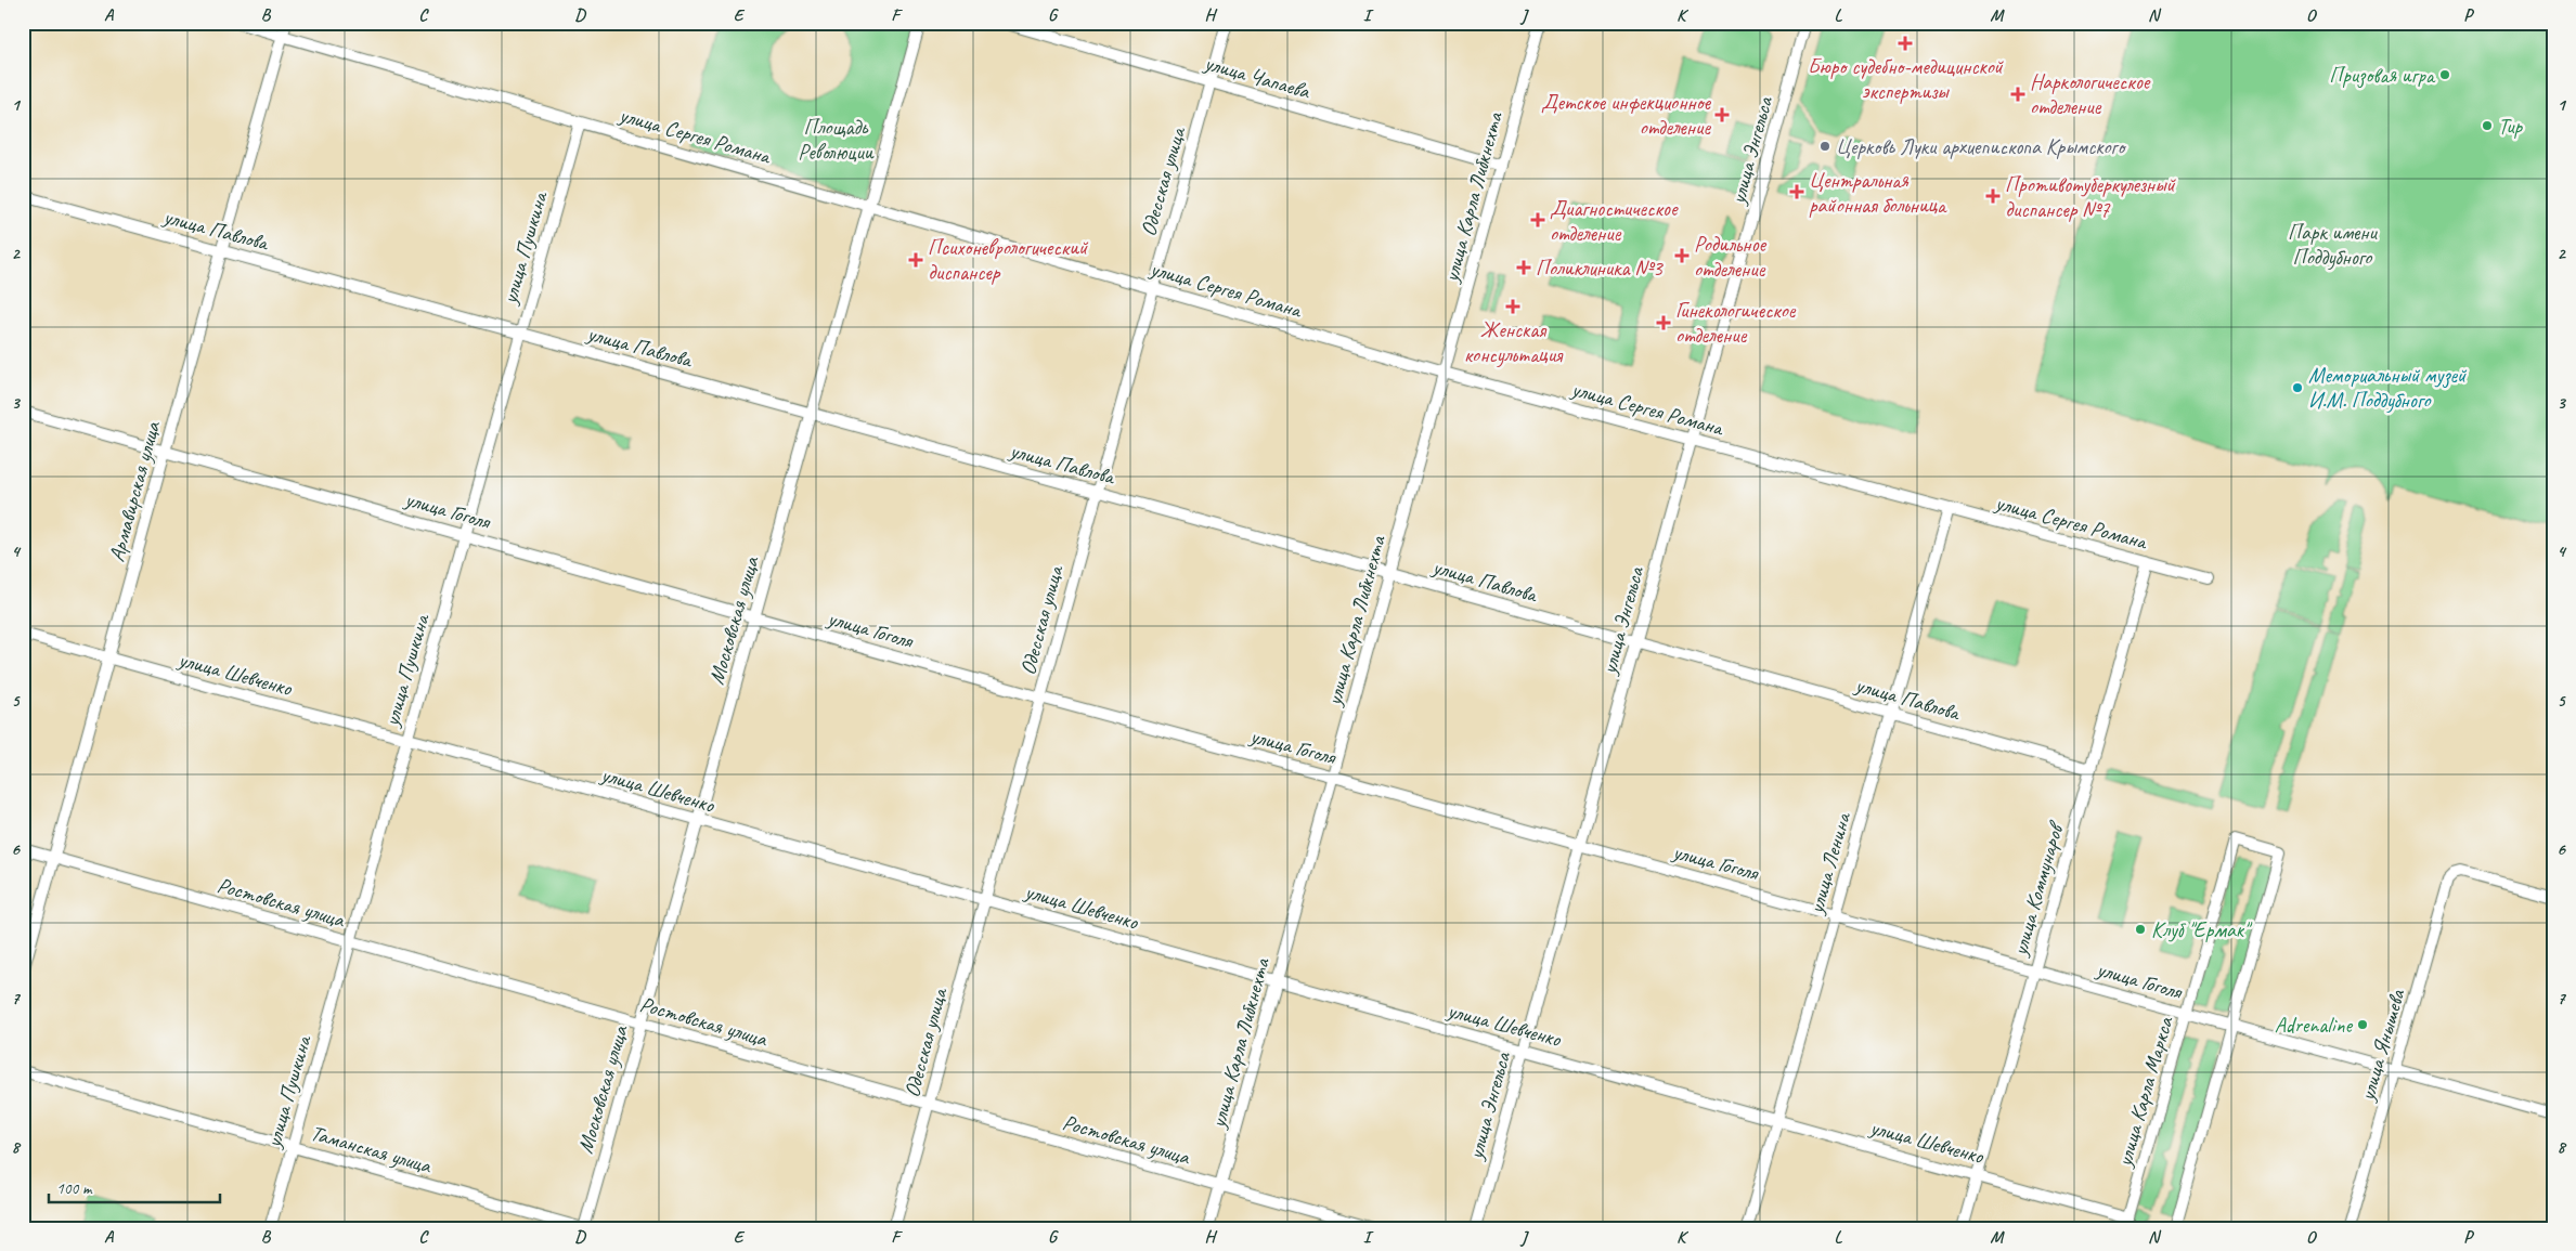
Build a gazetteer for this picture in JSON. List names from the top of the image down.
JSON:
{
  "streets": {
    "street": [
      "улица Чапаева",
      "улица Сергея Романа",
      "улица Энгельса",
      "Одесская улица",
      "улица Карла Либкнехта",
      "улица Павлова",
      "улица Пушкина",
      "Армавирская улица",
      "улица Гоголя",
      "Московская улица",
      "улица Шевченко",
      "улица Ленина",
      "улица Коммунаров",
      "Ростовская улица",
      "улица Янышева",
      "улица Карла Маркса",
      "Таманская улица"
    ]
  },
  "crossings": [
    ["улица Чапаева", "Одесская улица"],
    ["улица Чапаева", "улица Карла Либкнехта"],
    ["улица Сергея Романа", "улица Энгельса"],
    ["улица Сергея Романа", "Одесская улица"],
    ["улица Сергея Романа", "улица Карла Либкнехта"],
    ["улица Сергея Романа", "улица Пушкина"],
    ["улица Сергея Романа", "Армавирская улица"],
    ["улица Сергея Романа", "Московская улица"],
    ["улица Сергея Романа", "улица Ленина"],
    ["улица Сергея Романа", "улица Коммунаров"],
    ["улица Энгельса", "улица Павлова"],
    ["улица Энгельса", "улица Гоголя"],
    ["улица Энгельса", "улица Шевченко"],
    ["Одесская улица", "улица Павлова"],
    ["Одесская улица", "улица Гоголя"],
    ["Одесская улица", "улица Шевченко"],
    ["Одесская улица", "Ростовская улица"],
    ["улица Карла Либкнехта", "улица Павлова"],
    ["улица Карла Либкнехта", "улица Гоголя"],
    ["улица Карла Либкнехта", "улица Шевченко"],
    ["улица Карла Либкнехта", "Ростовская улица"],
    ["улица Павлова", "улица Пушкина"],
    ["улица Павлова", "Армавирская улица"],
    ["улица Павлова", "Московская улица"],
    ["улица Павлова", "улица Ленина"],
    ["улица Павлова", "улица Коммунаров"],
    ["улица Пушкина", "улица Гоголя"],
    ["улица Пушкина", "улица Шевченко"],
    ["улица Пушкина", "Ростовская улица"],
    ["улица Пушкина", "Таманская улица"],
    ["Армавирская улица", "улица Гоголя"],
    ["Армавирская улица", "улица Шевченко"],
    ["Армавирская улица", "Ростовская улица"],
    ["улица Гоголя", "Московская улица"],
    ["улица Гоголя", "улица Ленина"],
    ["улица Гоголя", "улица Коммунаров"],
    ["улица Гоголя", "улица Янышева"],
    ["улица Гоголя", "улица Карла Маркса"],
    ["Московская улица", "улица Шевченко"],
    ["Московская улица", "Ростовская улица"],
    ["Московская улица", "Таманская улица"],
    ["улица Шевченко", "улица Ленина"],
    ["улица Шевченко", "улица Коммунаров"],
    ["улица Шевченко", "улица Карла Маркса"]
  ],
  "parks": ["Площадь Революции", "Парк имени Поддубного"],
  "places": {
    "health": [
      "Бюро судебно-медицинской экспертизы",
      "Наркологическое отделение",
      "Детское инфекционное отделение",
      "Центральная районная больница",
      "Противотуберкулезный диспансер №7",
      "Диагностическое отделение",
      "Родильное отделение",
      "Психоневрологический диспансер",
      "Поликлиника №3",
      "Женская консультация",
      "Гинекологическое отделение"
    ],
    "other": [
      "Призовая игра",
      "Тир",
      "Церковь Луки архиепископа Крымского",
      "Мемориальный музей И.М. Поддубного",
      "Клуб \"Ермак\"",
      "Аdrenaline"
    ]
  },
  "scale_bar": "100 m",
  "grid": {
    "columns": [
      "A",
      "B",
      "C",
      "D",
      "E",
      "F",
      "G",
      "H",
      "I",
      "J",
      "K",
      "L",
      "M",
      "N",
      "O",
      "P"
    ],
    "rows": [
      "1",
      "2",
      "3",
      "4",
      "5",
      "6",
      "7",
      "8"
    ]
  }
}
